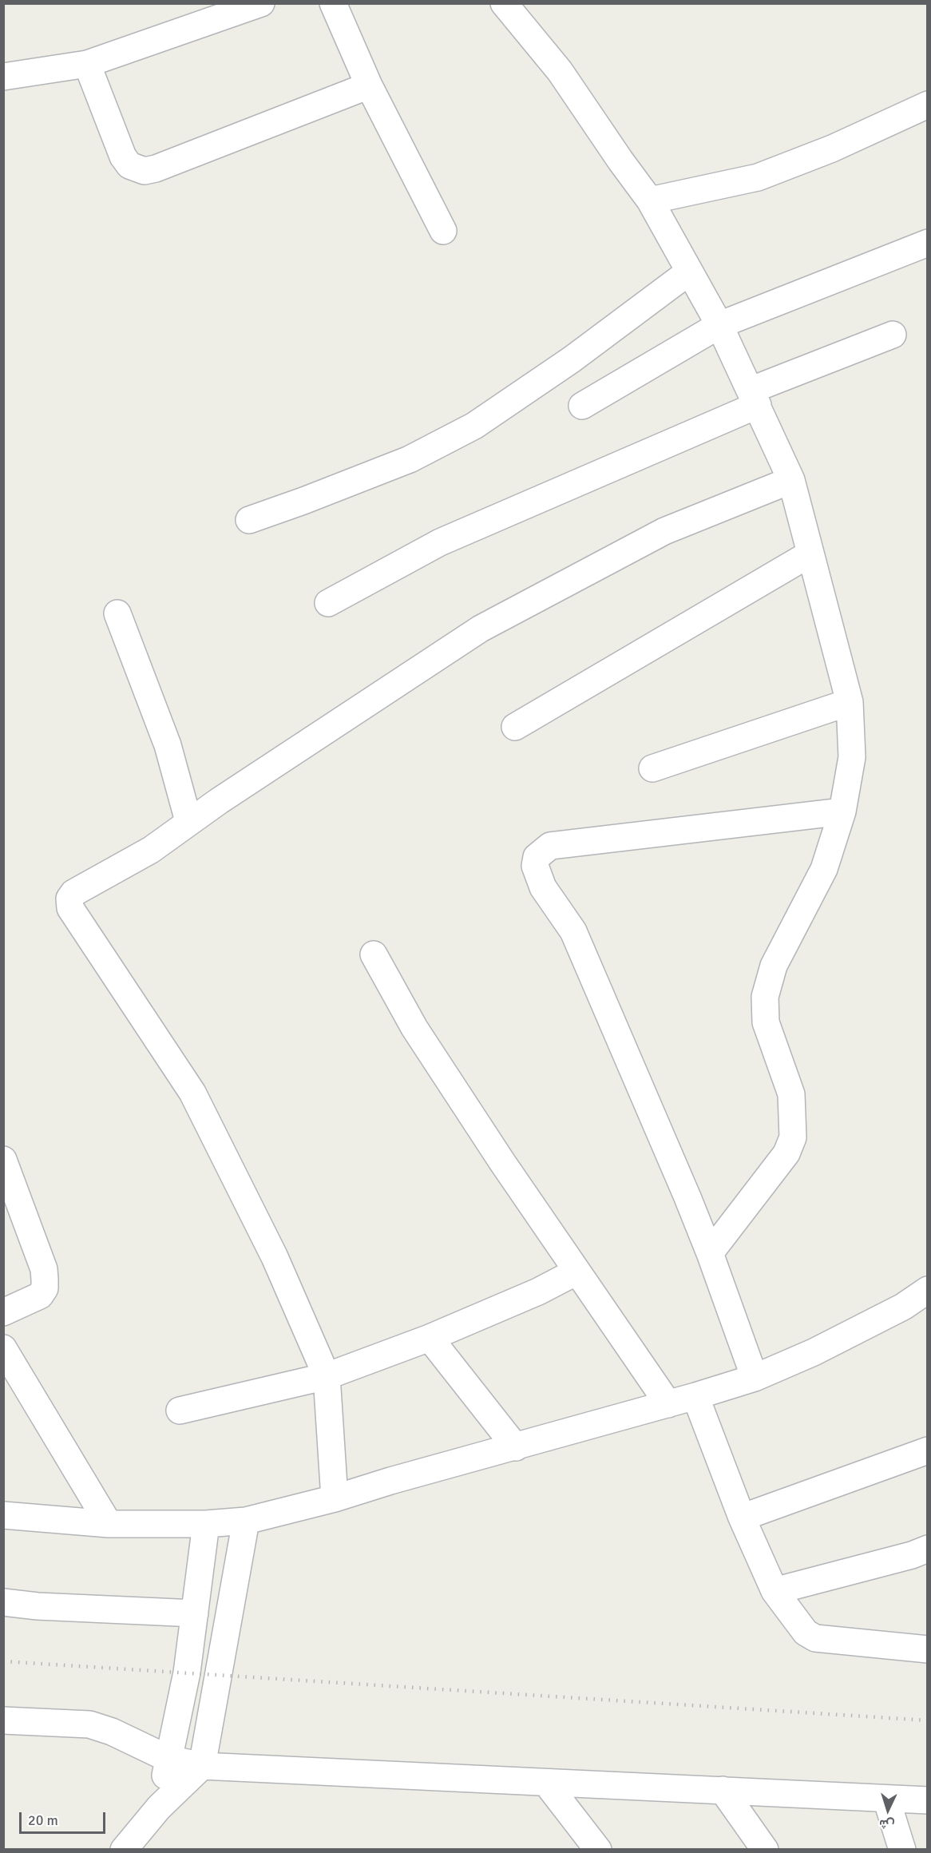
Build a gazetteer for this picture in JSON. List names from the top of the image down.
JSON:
{
  "scale_bar": "20 m",
  "north": "bottom"
}
